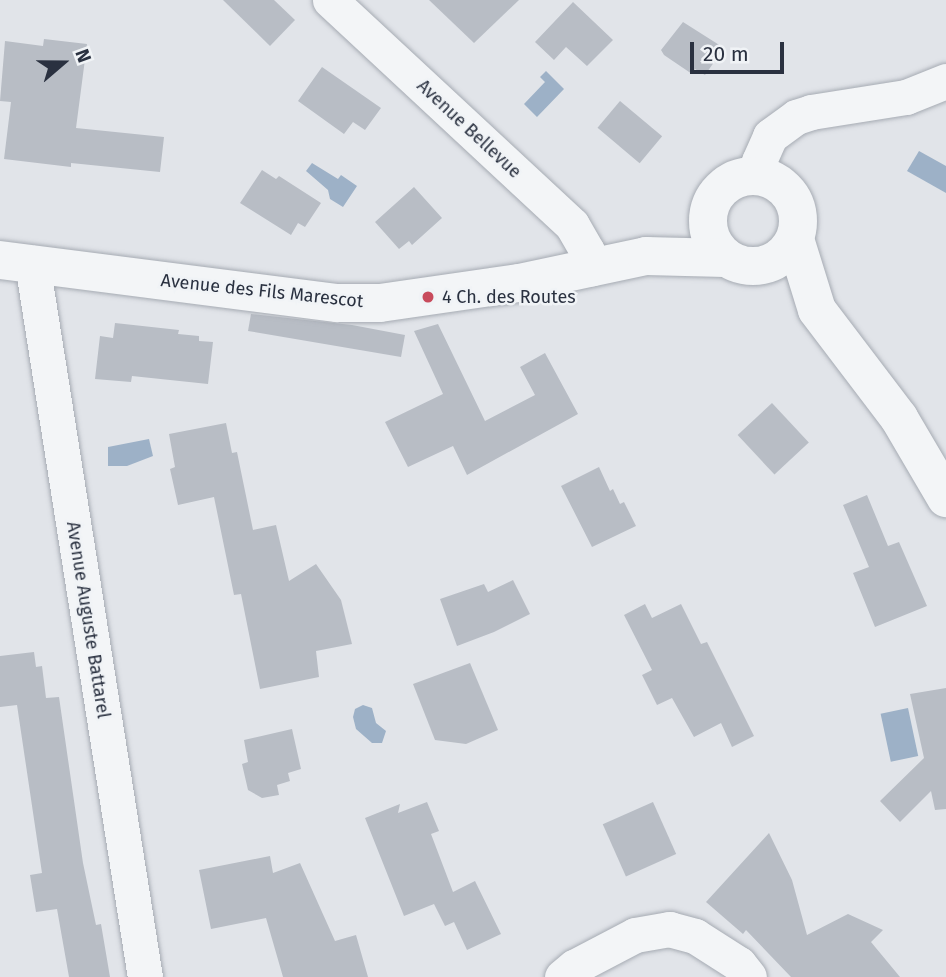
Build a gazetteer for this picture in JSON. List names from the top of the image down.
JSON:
{
  "streets": {
    "street": ["Avenue Bellevue", "Avenue des Fils Marescot", "Avenue Auguste Battarel"]
  },
  "crossings": [
    ["Avenue Bellevue", "Avenue des Fils Marescot"],
    ["Avenue des Fils Marescot", "Avenue Auguste Battarel"]
  ],
  "places": ["4 Ch. des Routes"],
  "scale_bar": "20 m",
  "north": "right"
}
